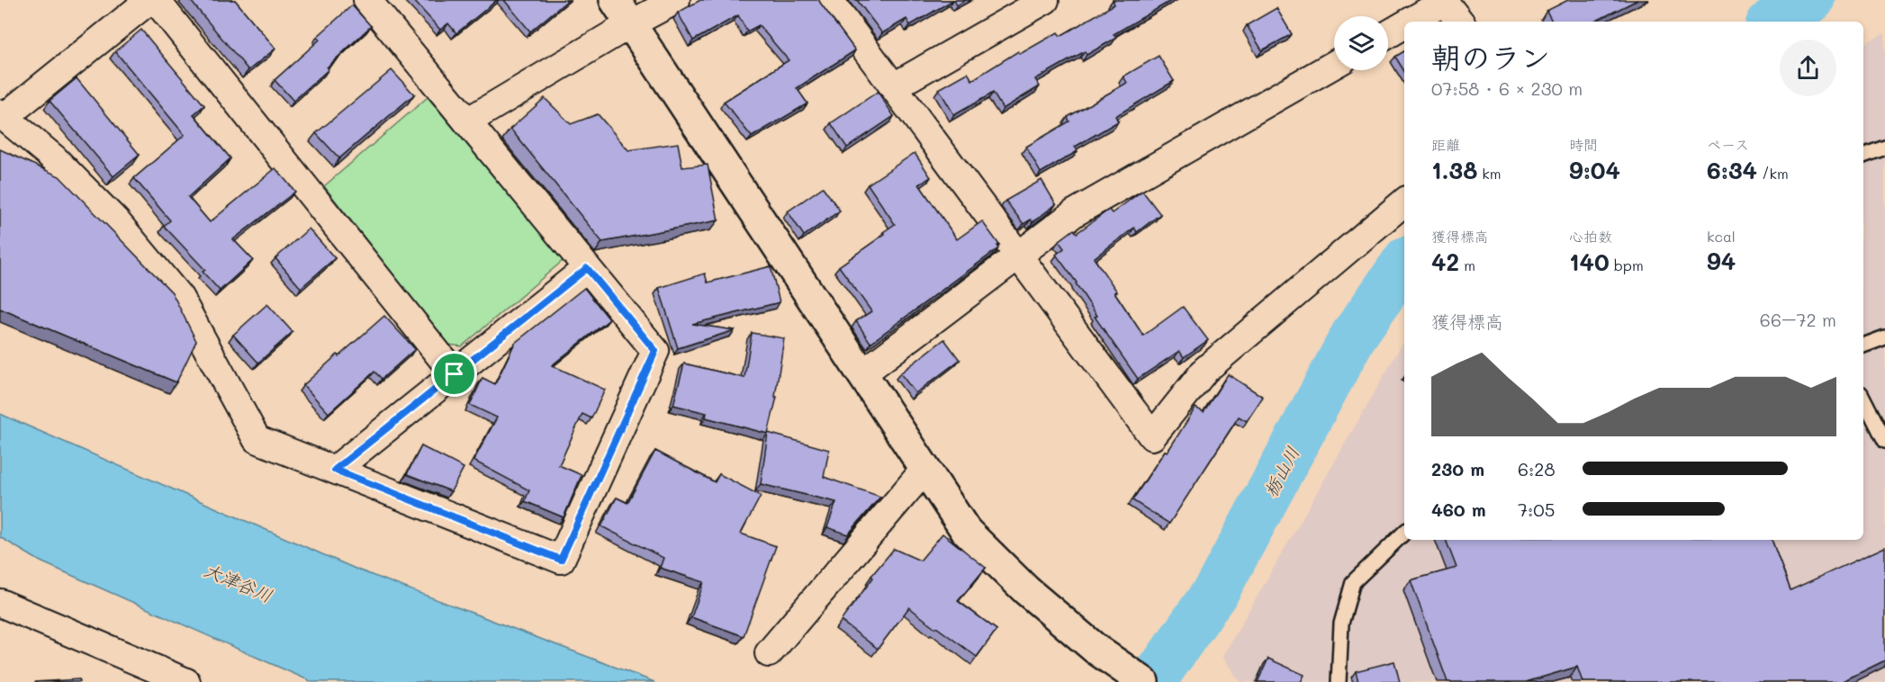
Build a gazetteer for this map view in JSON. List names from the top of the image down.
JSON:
{
  "water": ["栃山川", "大津谷川"],
  "page": {
    "heading": ["朝のラン", "07:58 · 6 × 230 m"],
    "stats": [
      ["距離", "1.38 km"],
      ["時間", "9:04"],
      ["ペース", "6:34 /km"],
      ["獲得標高", "42 m"],
      ["心拍数", "140 bpm"],
      ["kcal", "94"]
    ],
    "chart": ["獲得標高", "66–72 m"],
    "list": [
      {
        "name": "230 m",
        "note": "6:28"
      },
      {
        "name": "460 m",
        "note": "7:05"
      }
    ]
  }
}
